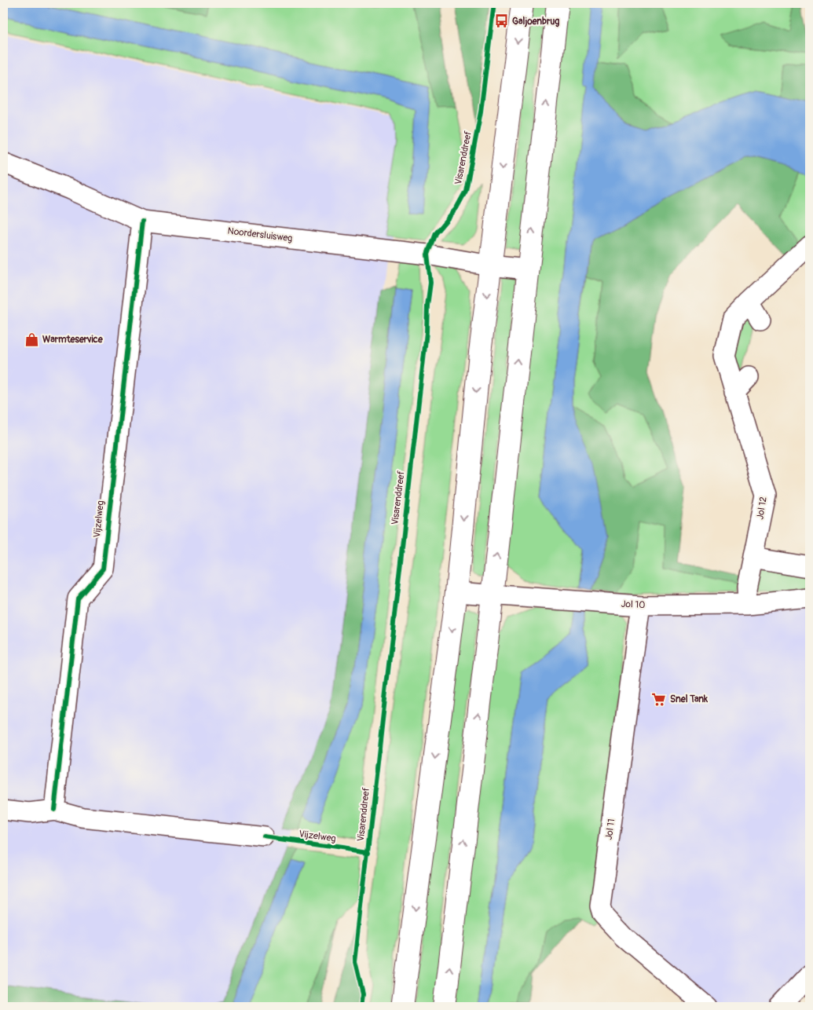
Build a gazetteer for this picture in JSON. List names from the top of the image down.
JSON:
{
  "streets": {
    "street": [
      "Noordersluisweg",
      "Jol 12",
      "Vijzelweg",
      "Jol 10",
      "Jol 11"
    ],
    "cycle path": ["Visarenddreef"]
  },
  "crossings": [
    ["Noordersluisweg", "Vijzelweg"],
    ["Jol 12", "Jol 10"],
    ["Jol 10", "Jol 11"]
  ],
  "places": {
    "bus stop": ["Galjoenbrug"],
    "shop": ["Warmteservice"],
    "supermarket": ["Snel Tank"]
  }
}
